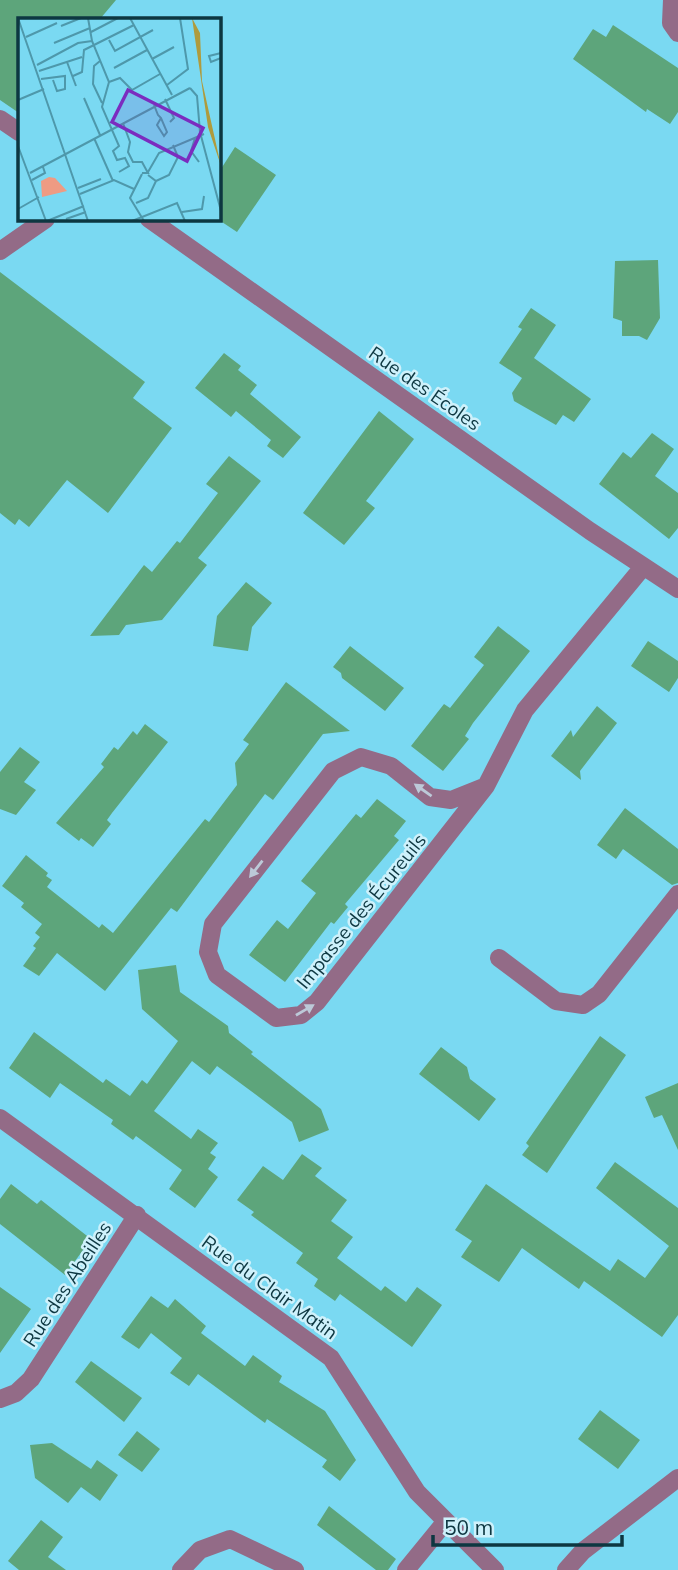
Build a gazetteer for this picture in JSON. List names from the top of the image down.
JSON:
{
  "streets": {
    "street": [
      "Rue des Écoles",
      "Impasse des Écureuils",
      "Rue des Abeilles",
      "Rue du Clair Matin"
    ]
  },
  "crossings": [
    ["Rue des Écoles", "Impasse des Écureuils"],
    ["Rue des Abeilles", "Rue du Clair Matin"]
  ],
  "scale_bar": "50 m"
}
